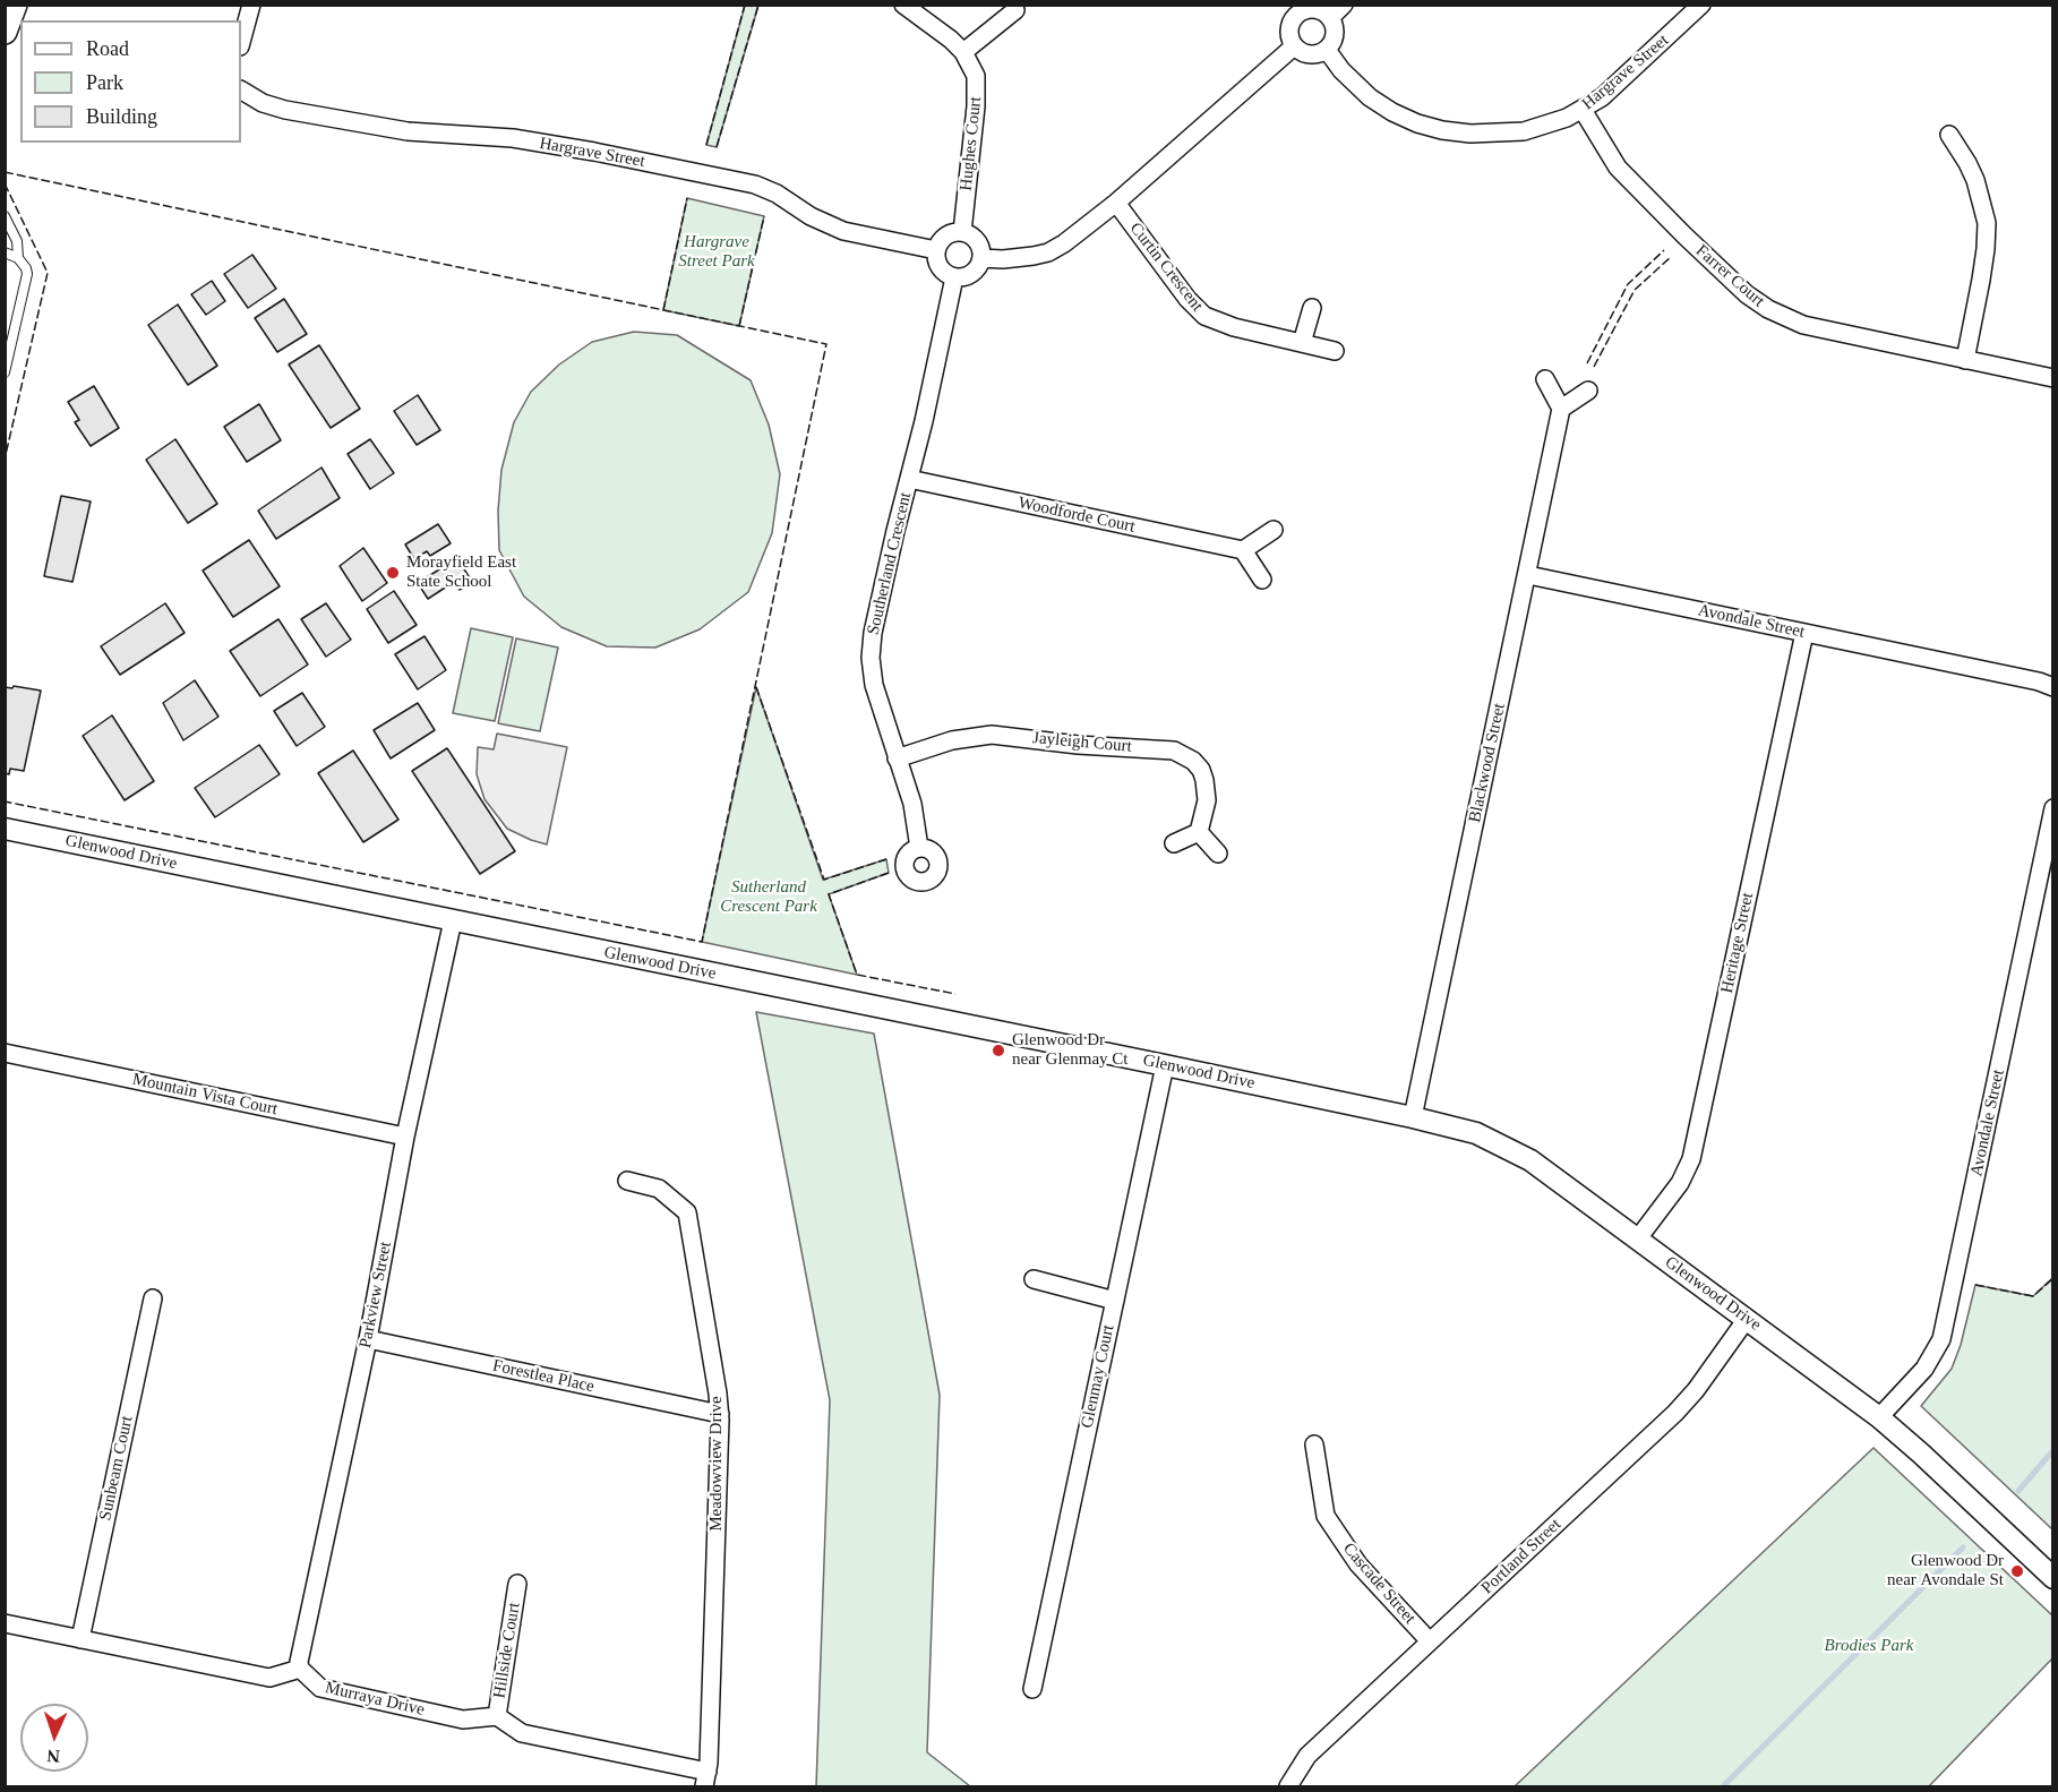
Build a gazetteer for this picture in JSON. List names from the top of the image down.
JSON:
{
  "streets": {
    "street": [
      "Hargrave Street",
      "Hughes Court",
      "Curtin Crescent",
      "Farrer Court",
      "Woodforde Court",
      "Southerland Crescent",
      "Avondale Street",
      "Jayleigh Court",
      "Blackwood Street",
      "Glenwood Drive",
      "Heritage Street",
      "Mountain Vista Court",
      "Parkview Street",
      "Forestlea Place",
      "Glenmay Court",
      "Meadowview Drive",
      "Sunbeam Court",
      "Portland Street",
      "Cascade Street",
      "Hillside Court",
      "Murraya Drive"
    ]
  },
  "crossings": [
    ["Hargrave Street", "Hughes Court"],
    ["Hargrave Street", "Farrer Court"],
    ["Hargrave Street", "Southerland Crescent"],
    ["Hughes Court", "Southerland Crescent"],
    ["Woodforde Court", "Southerland Crescent"],
    ["Southerland Crescent", "Jayleigh Court"],
    ["Avondale Street", "Blackwood Street"],
    ["Avondale Street", "Glenwood Drive"],
    ["Avondale Street", "Heritage Street"],
    ["Blackwood Street", "Glenwood Drive"],
    ["Glenwood Drive", "Heritage Street"],
    ["Glenwood Drive", "Parkview Street"],
    ["Glenwood Drive", "Glenmay Court"],
    ["Glenwood Drive", "Portland Street"],
    ["Mountain Vista Court", "Parkview Street"],
    ["Parkview Street", "Forestlea Place"],
    ["Parkview Street", "Murraya Drive"],
    ["Forestlea Place", "Meadowview Drive"],
    ["Portland Street", "Cascade Street"],
    ["Hillside Court", "Murraya Drive"]
  ],
  "parks": ["Hargrave Street Park", "Sutherland Crescent Park", "Brodies Park"],
  "places": ["Morayfield East State School", "Glenwood Dr near Glenmay Ct", "Glenwood Dr near Avondale St"],
  "legend": ["Road", "Park", "Building"],
  "north": "bottom"
}
